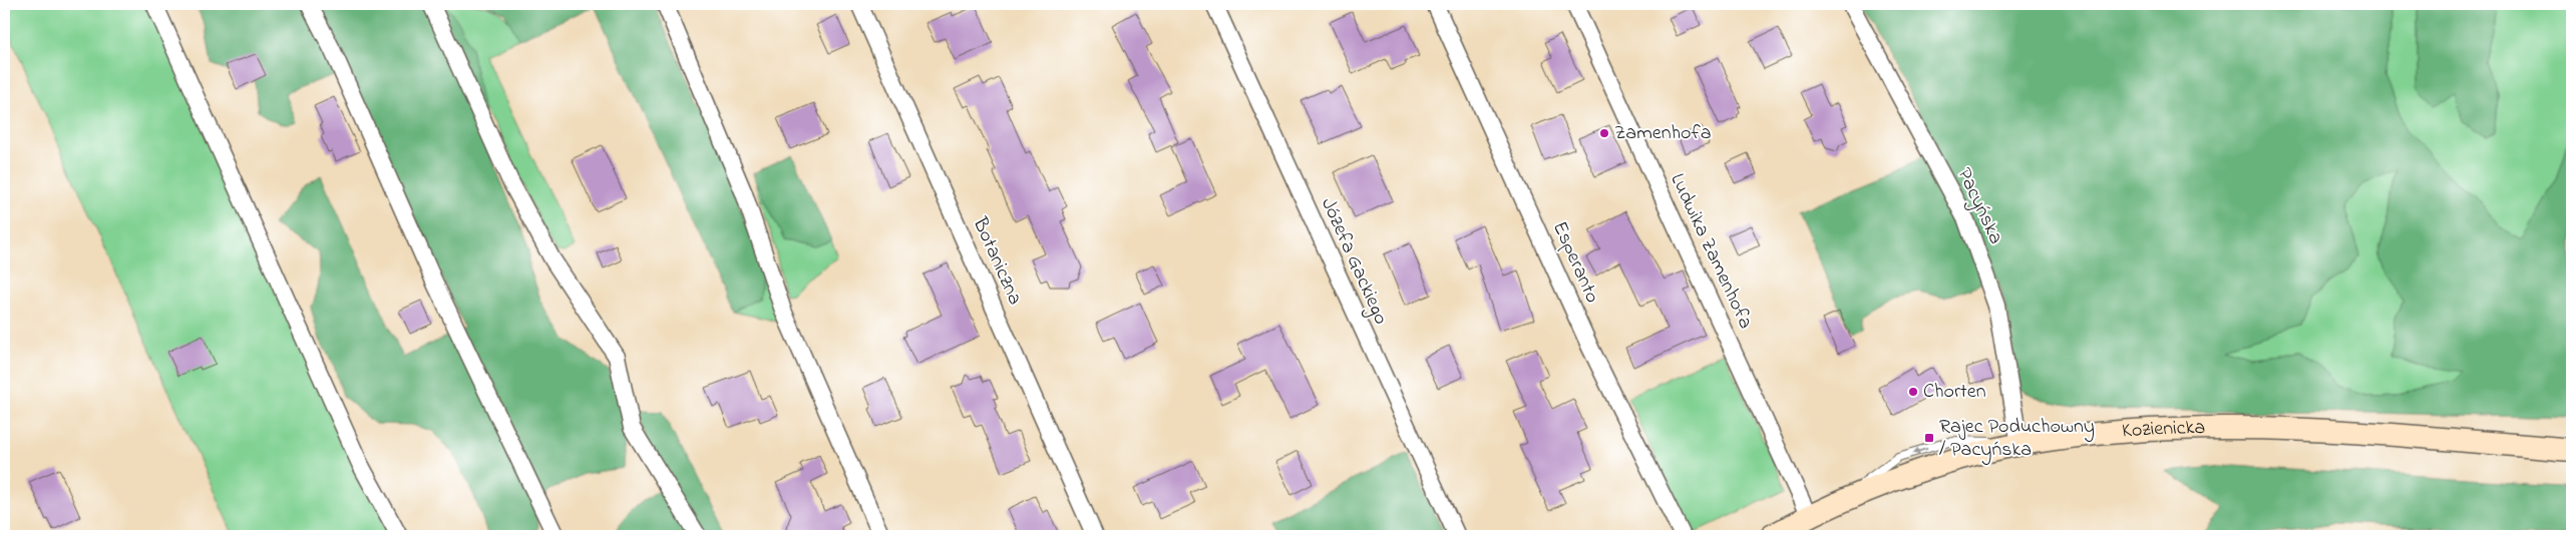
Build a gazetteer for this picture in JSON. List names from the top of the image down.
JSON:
{
  "streets": {
    "main road": ["Kozienicka"],
    "street": [
      "Pacyńska",
      "Ludwika Zamenhofa",
      "Botaniczna",
      "Józefa Gackiego",
      "Esperanto"
    ]
  },
  "crossings": [
    ["Pacyńska", "Kozienicka"],
    ["Ludwika Zamenhofa", "Kozienicka"]
  ],
  "places": {
    "other": ["Zamenhofa", "Chorten"],
    "transit": ["Rajec Poduchowny / Pacyńska"]
  }
}
